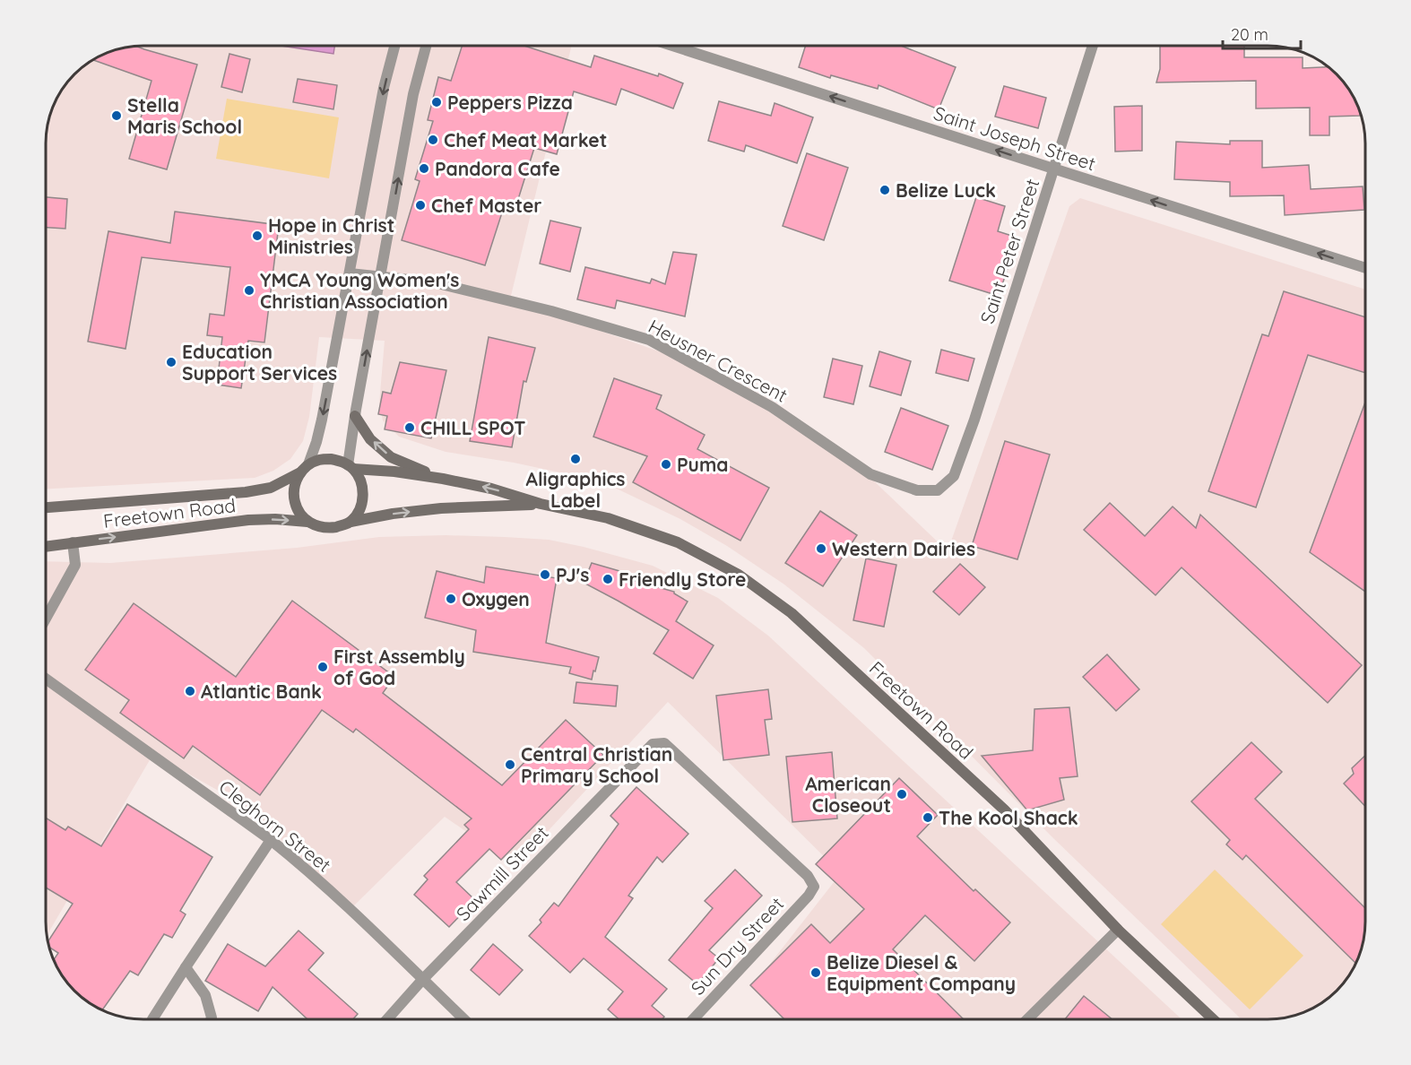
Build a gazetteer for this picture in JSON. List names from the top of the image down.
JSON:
{
  "streets": {
    "main road": ["Freetown Road"],
    "street": [
      "Saint Joseph Street",
      "Saint Peter Street",
      "Heusner Crescent",
      "Cleghorn Street",
      "Sawmill Street",
      "Sun Dry Street"
    ]
  },
  "crossings": [
    ["Saint Joseph Street", "Saint Peter Street"],
    ["Saint Peter Street", "Heusner Crescent"],
    ["Cleghorn Street", "Sawmill Street"],
    ["Sawmill Street", "Sun Dry Street"]
  ],
  "one_way": ["Saint Joseph Street"],
  "places": [
    "Peppers Pizza",
    "Stella Maris School",
    "Chef Meat Market",
    "Pandora Cafe",
    "Belize Luck",
    "Chef Master",
    "Hope in Christ Ministries",
    "YMCA Young Women's Christian Association",
    "Education Support Services",
    "CHILL SPOT",
    "Aligraphics Label",
    "Puma",
    "Western Dairies",
    "PJ's",
    "Friendly Store",
    "Oxygen",
    "First Assembly of God",
    "Atlantic Bank",
    "Central Christian Primary School",
    "American Closeout",
    "The Kool Shack",
    "Belize Diesel & Equipment Company"
  ],
  "scale_bar": "20 m"
}
